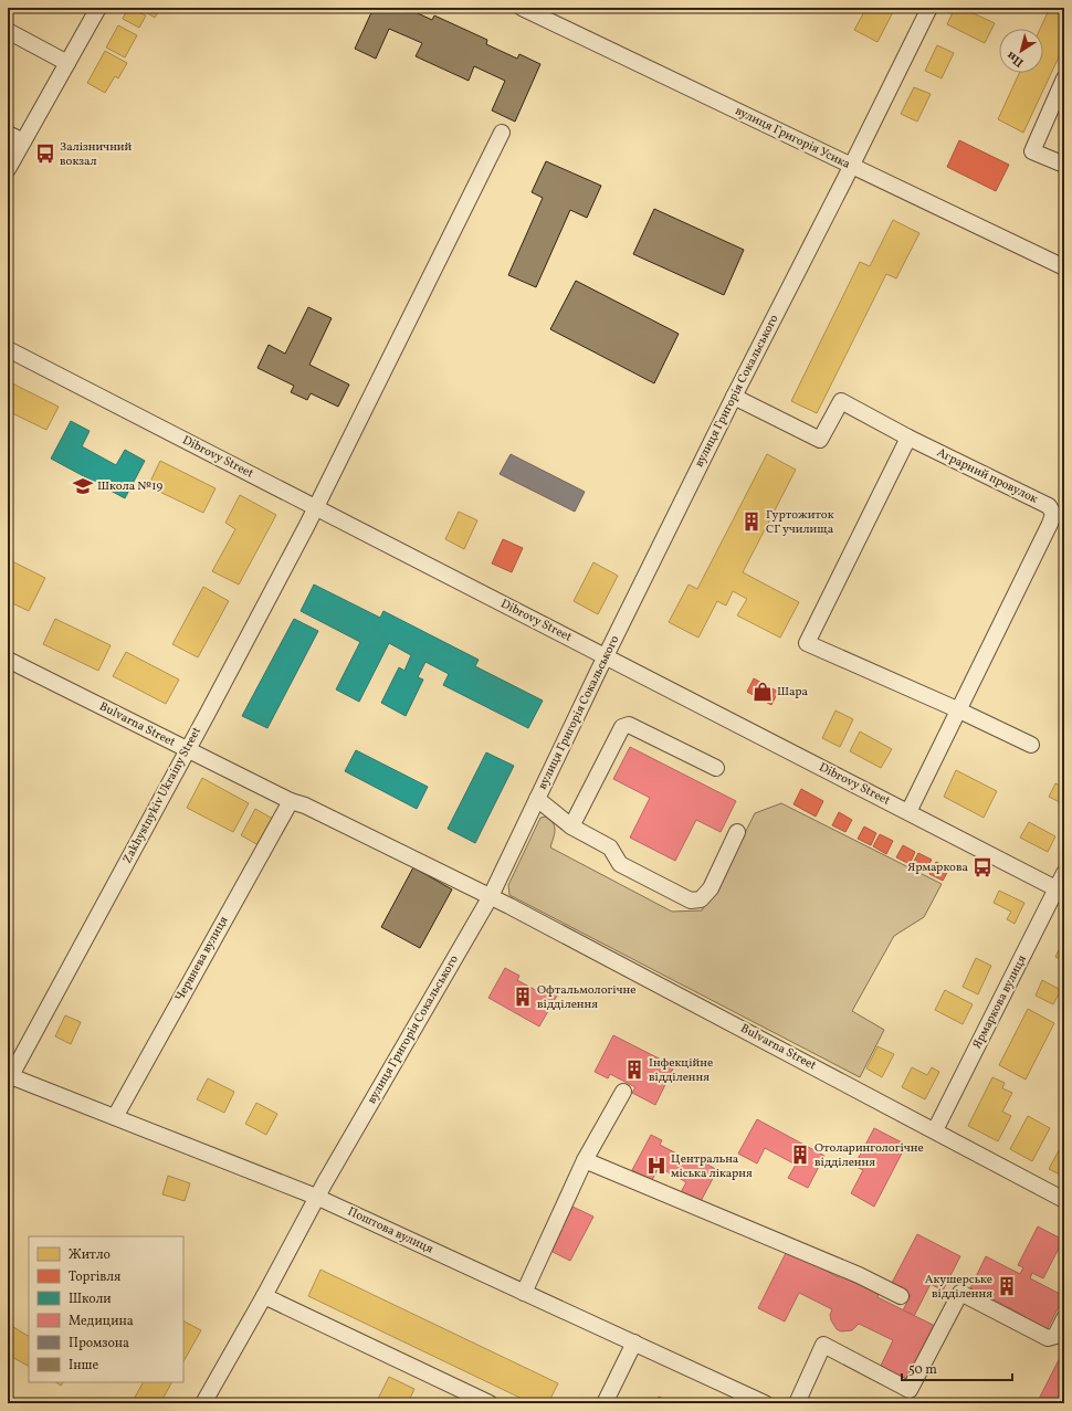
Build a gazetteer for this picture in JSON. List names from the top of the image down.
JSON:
{
  "streets": {
    "street": [
      "вулиця Григорія Усика",
      "вулиця Григорія Сокальського",
      "Dibrovy Street",
      "Аграрний провулок",
      "Bulvarna Street",
      "Zakhystnykiv Ukrainy Street",
      "Червнева вулиця",
      "Ярмаркова вулиця",
      "Поштова вулиця"
    ]
  },
  "crossings": [
    ["вулиця Григорія Усика", "вулиця Григорія Сокальського"],
    ["вулиця Григорія Сокальського", "Dibrovy Street"],
    ["вулиця Григорія Сокальського", "Аграрний провулок"],
    ["вулиця Григорія Сокальського", "Bulvarna Street"],
    ["вулиця Григорія Сокальського", "Поштова вулиця"],
    ["Dibrovy Street", "Аграрний провулок"],
    ["Dibrovy Street", "Zakhystnykiv Ukrainy Street"],
    ["Dibrovy Street", "Ярмаркова вулиця"],
    ["Bulvarna Street", "Zakhystnykiv Ukrainy Street"],
    ["Bulvarna Street", "Червнева вулиця"],
    ["Bulvarna Street", "Ярмаркова вулиця"],
    ["Zakhystnykiv Ukrainy Street", "Поштова вулиця"],
    ["Червнева вулиця", "Поштова вулиця"]
  ],
  "places": {
    "bus stop": ["Залізничний вокзал", "Ярмаркова"],
    "school or university": ["Школа №19"],
    "building": [
      "Гуртожиток СГ училища",
      "Офтальмологічне відділення",
      "Інфекційне відділення",
      "Отоларингологічне відділення",
      "Акушерське відділення"
    ],
    "shop": ["Шара"],
    "hospital": ["Центральна міська лікарня"]
  },
  "legend": [
    "Житло",
    "Торгівля",
    "Школи",
    "Медицина",
    "Промзона",
    "Інше"
  ],
  "scale_bar": "50 m",
  "north": "bottom left"
}
